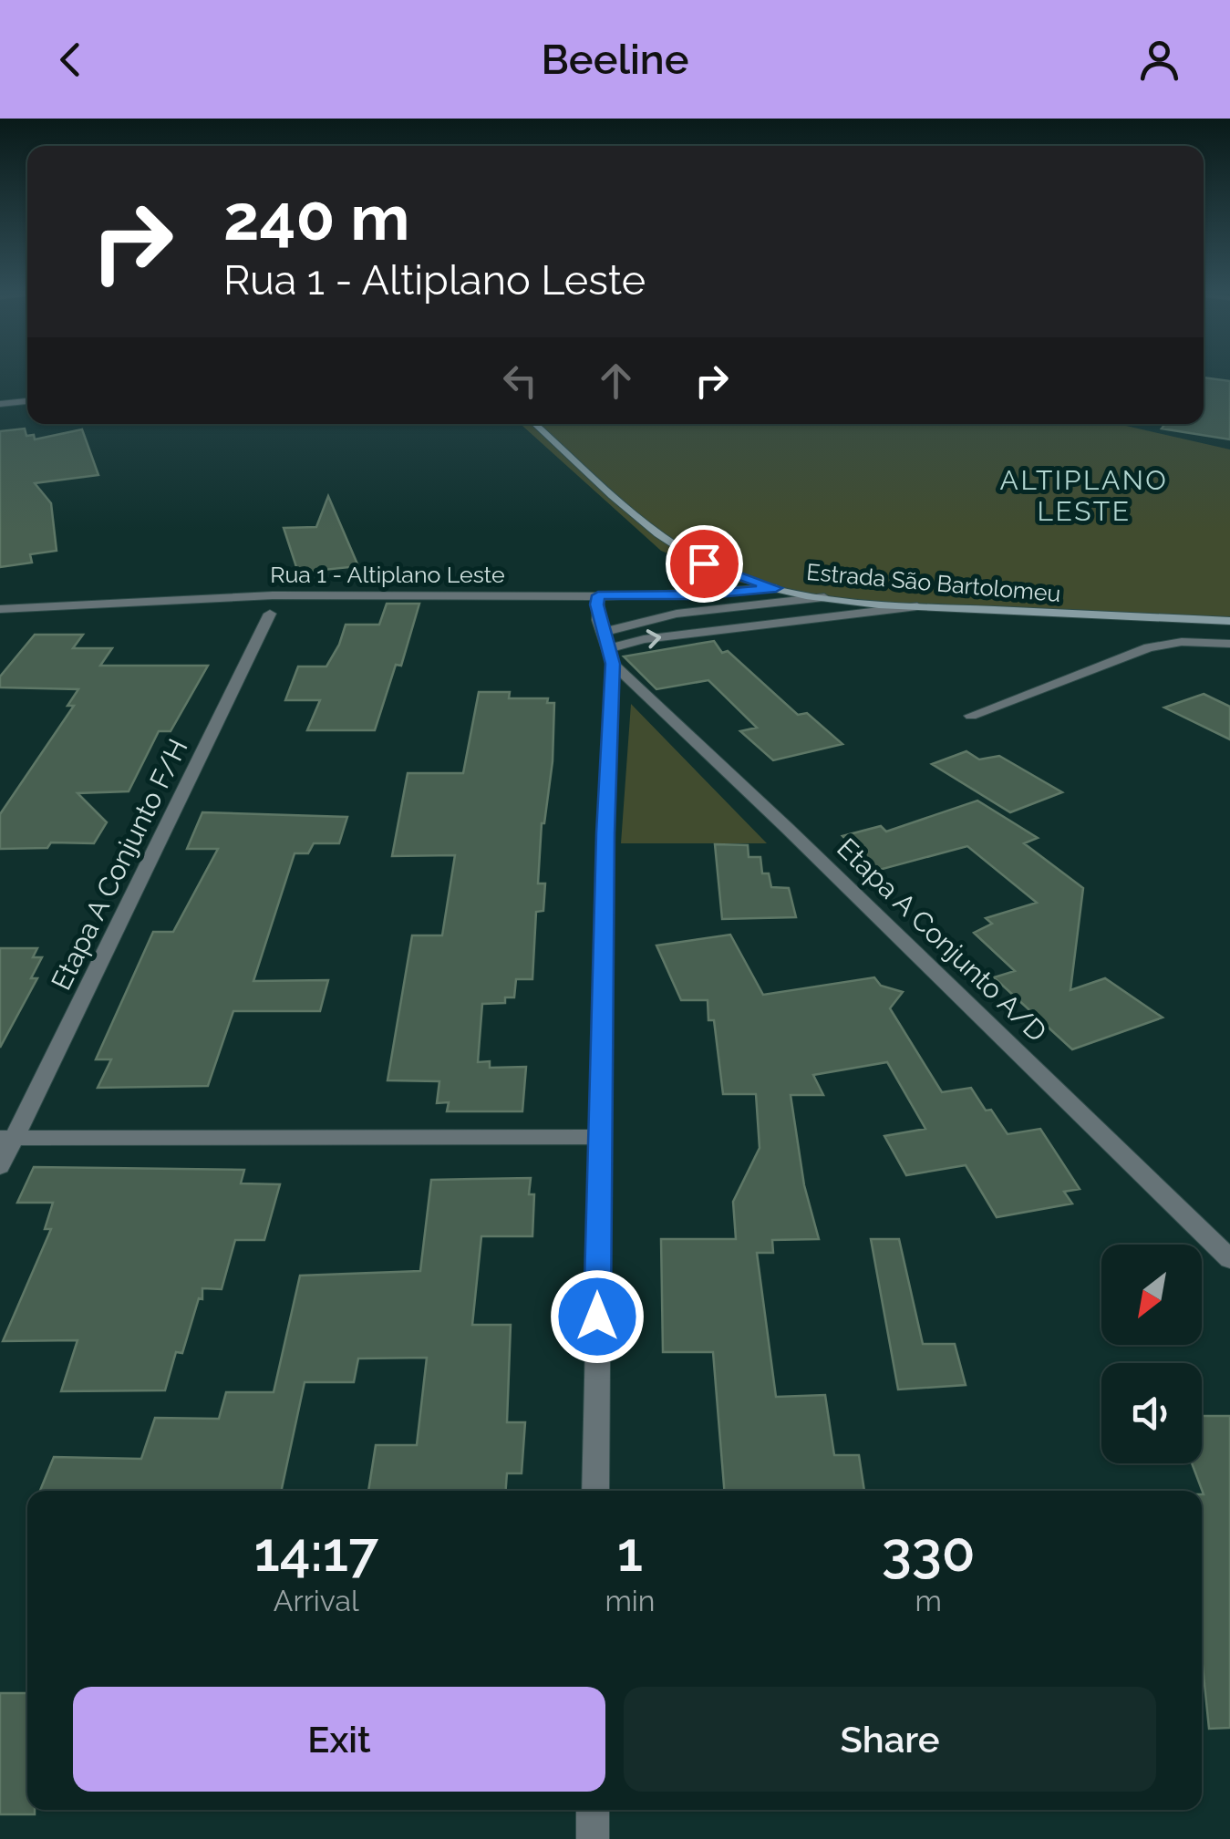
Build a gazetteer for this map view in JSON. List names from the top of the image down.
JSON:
{
  "streets": {
    "street": [
      "Rua 1 - Altiplano Leste",
      "Estrada São Bartolomeu",
      "Etapa A Conjunto F/H",
      "Etapa A Conjunto A/D"
    ]
  },
  "crossings": [
    ["Rua 1 - Altiplano Leste", "Estrada São Bartolomeu"]
  ],
  "districts": ["ALTIPLANO LESTE"],
  "north": "bottom left",
  "page": {
    "header": "Beeline",
    "turn": ["240 m", "Rua 1 - Altiplano Leste"],
    "eta": [
      "14:17",
      "Arrival",
      "1",
      "min",
      "330",
      "m"
    ],
    "buttons": ["Exit", "Share"]
  }
}
